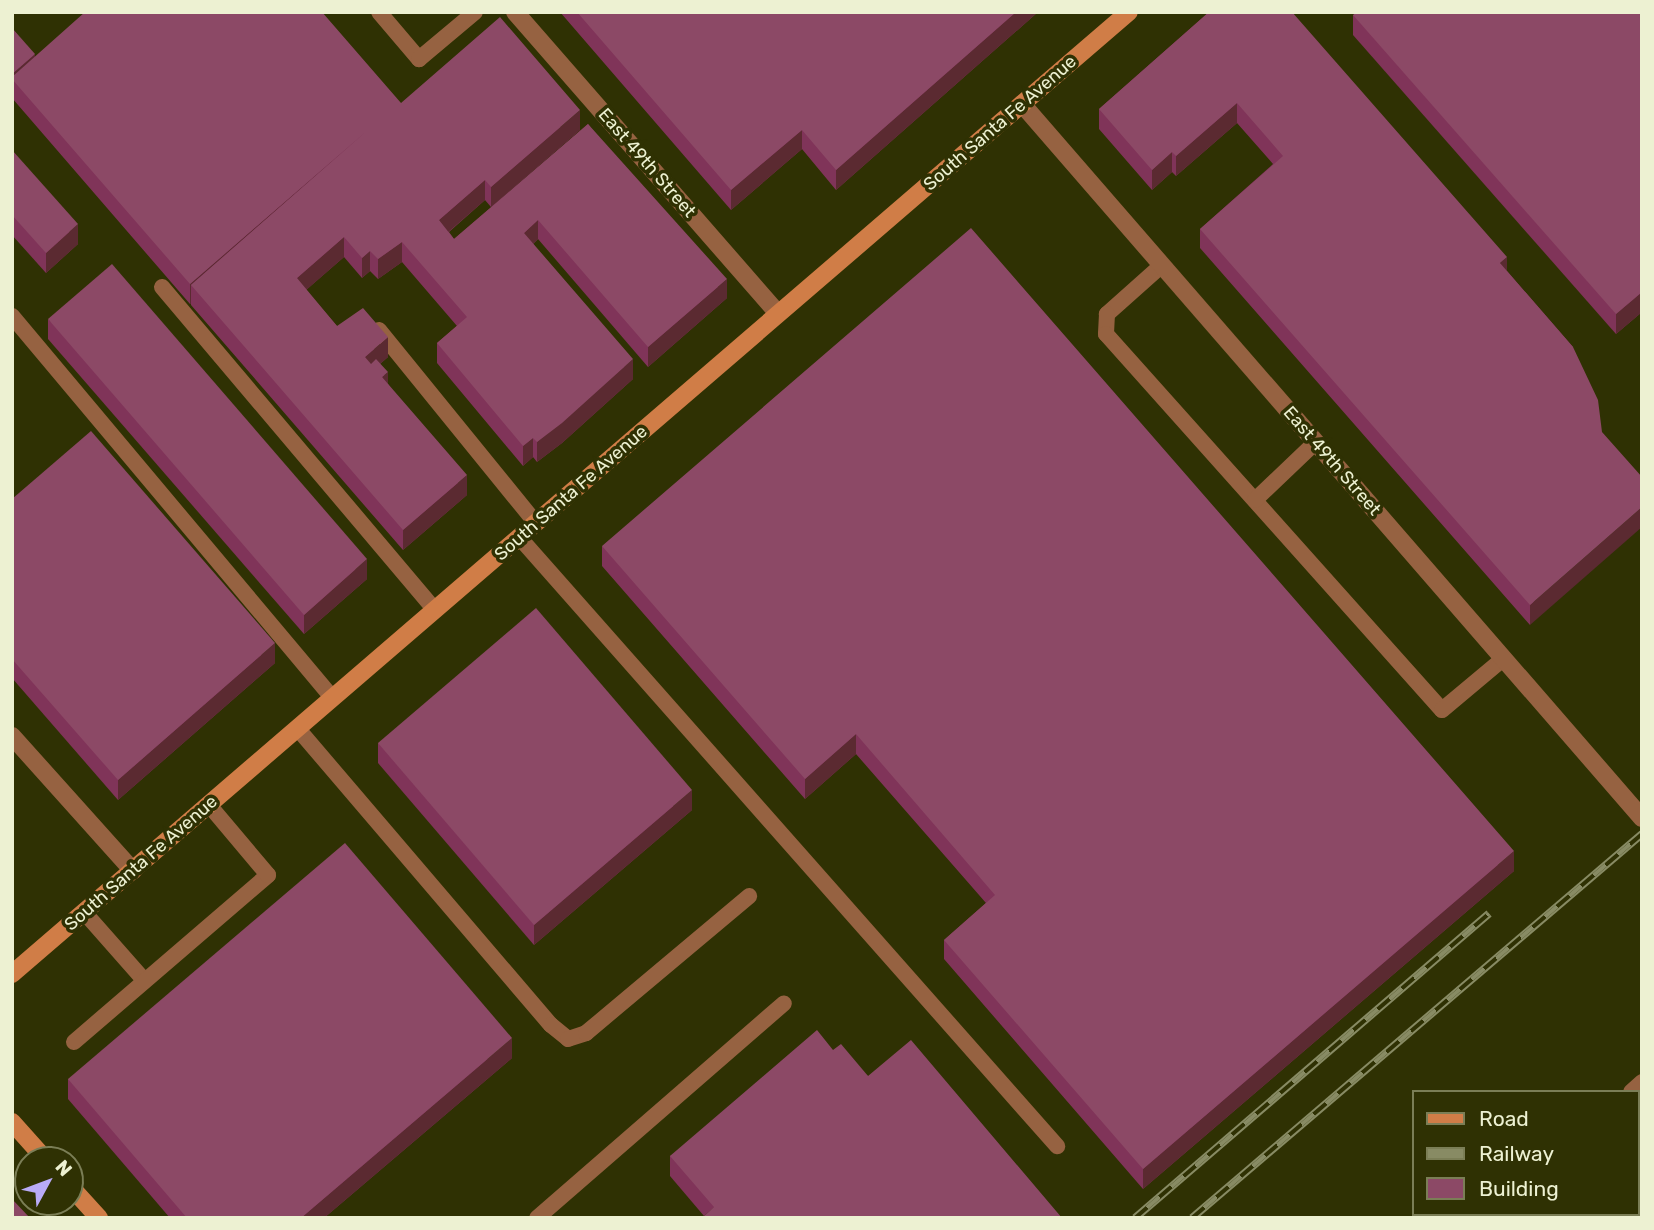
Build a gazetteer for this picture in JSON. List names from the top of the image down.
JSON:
{
  "streets": {
    "main road": ["South Santa Fe Avenue"],
    "street": ["East 49th Street"]
  },
  "crossings": [
    ["South Santa Fe Avenue", "East 49th Street"]
  ],
  "legend": ["Road", "Railway", "Building"],
  "north": "top right"
}
